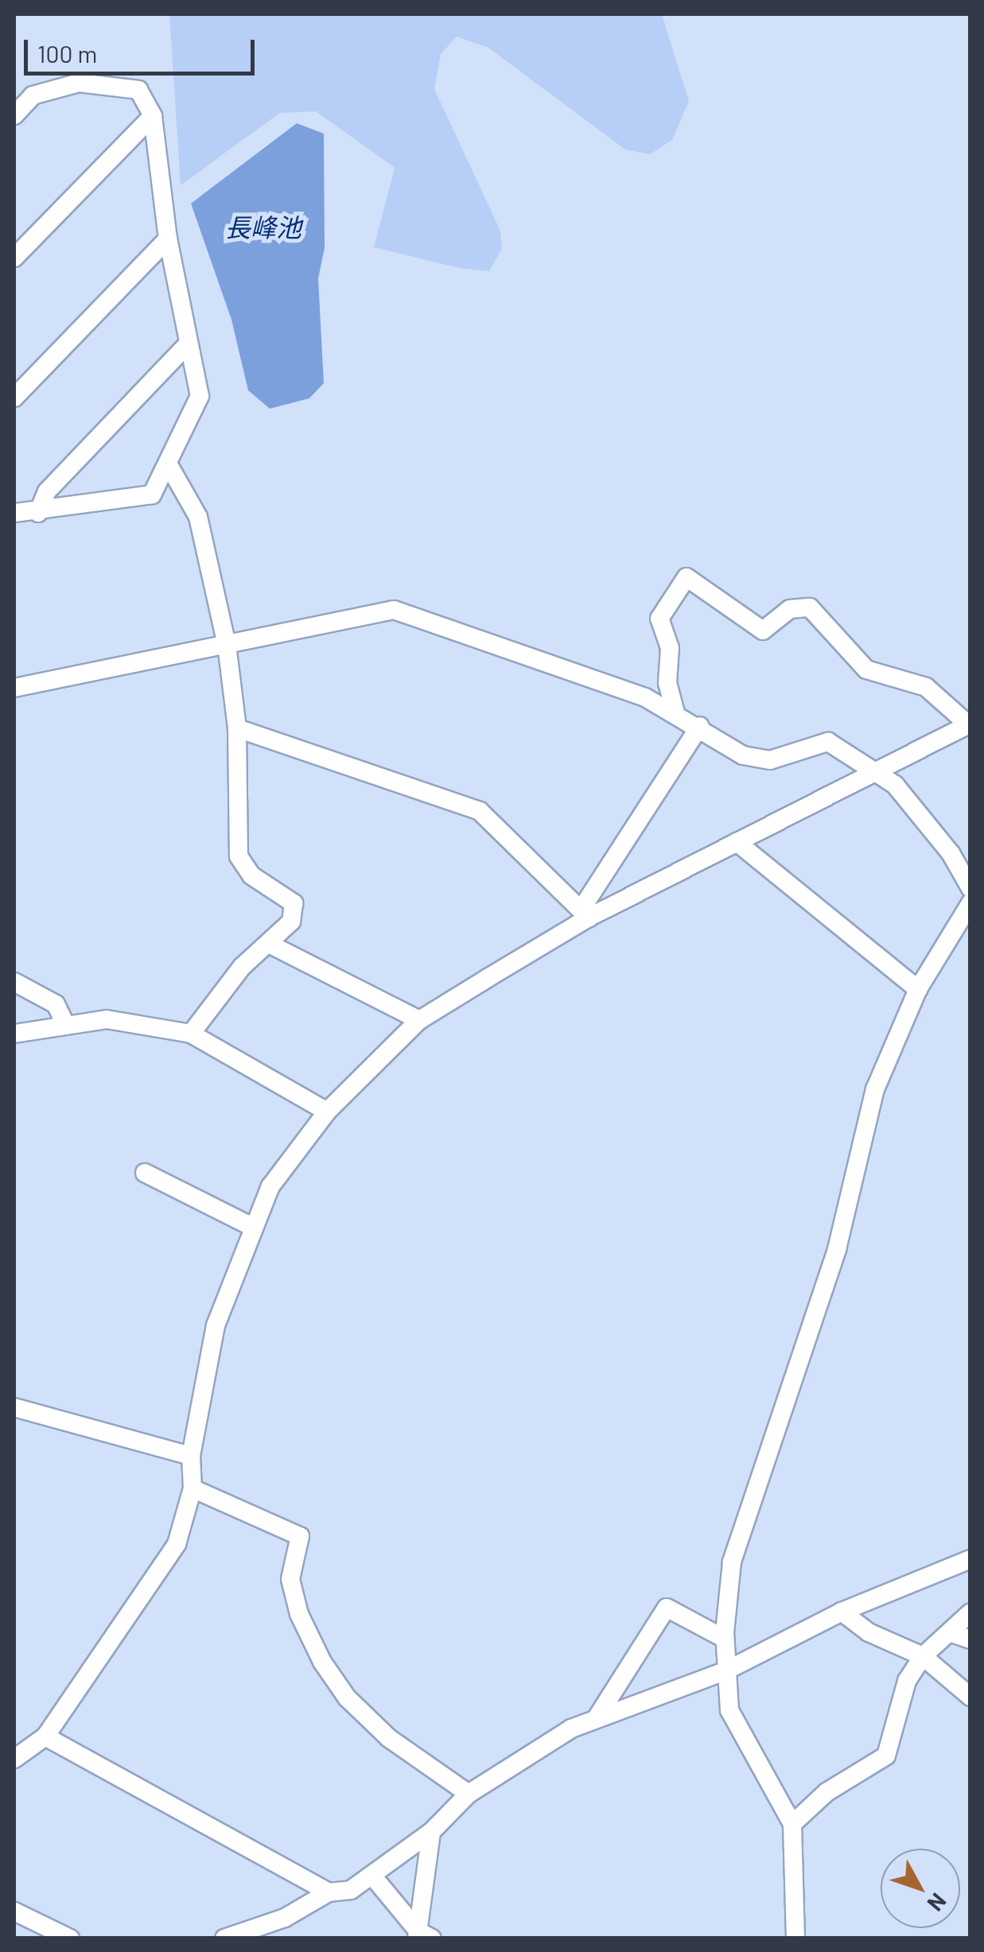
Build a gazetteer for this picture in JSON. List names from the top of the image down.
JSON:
{
  "water": ["長峰池"],
  "scale_bar": "100 m",
  "north": "bottom right"
}
